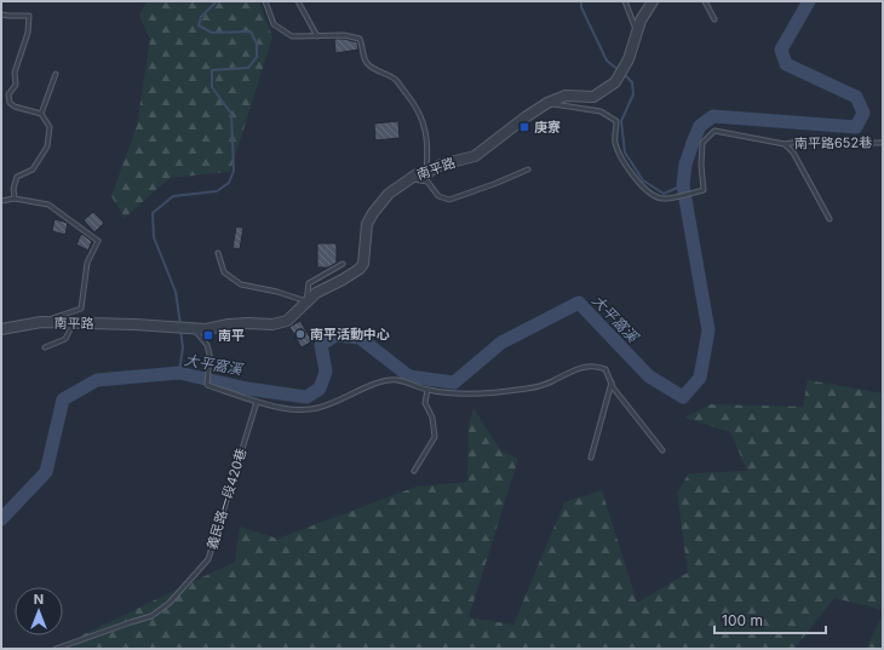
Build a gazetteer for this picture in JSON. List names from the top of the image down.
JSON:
{
  "streets": {
    "street": ["南平路"],
    "lane": ["南平路652巷", "義民路一段420巷"]
  },
  "crossings": [
    ["南平路652巷", "南平路"]
  ],
  "water": ["大平窩溪"],
  "places": {
    "transit": ["庚寮", "南平"],
    "other": ["南平活動中心"]
  },
  "scale_bar": "100 m",
  "north": "top"
}
